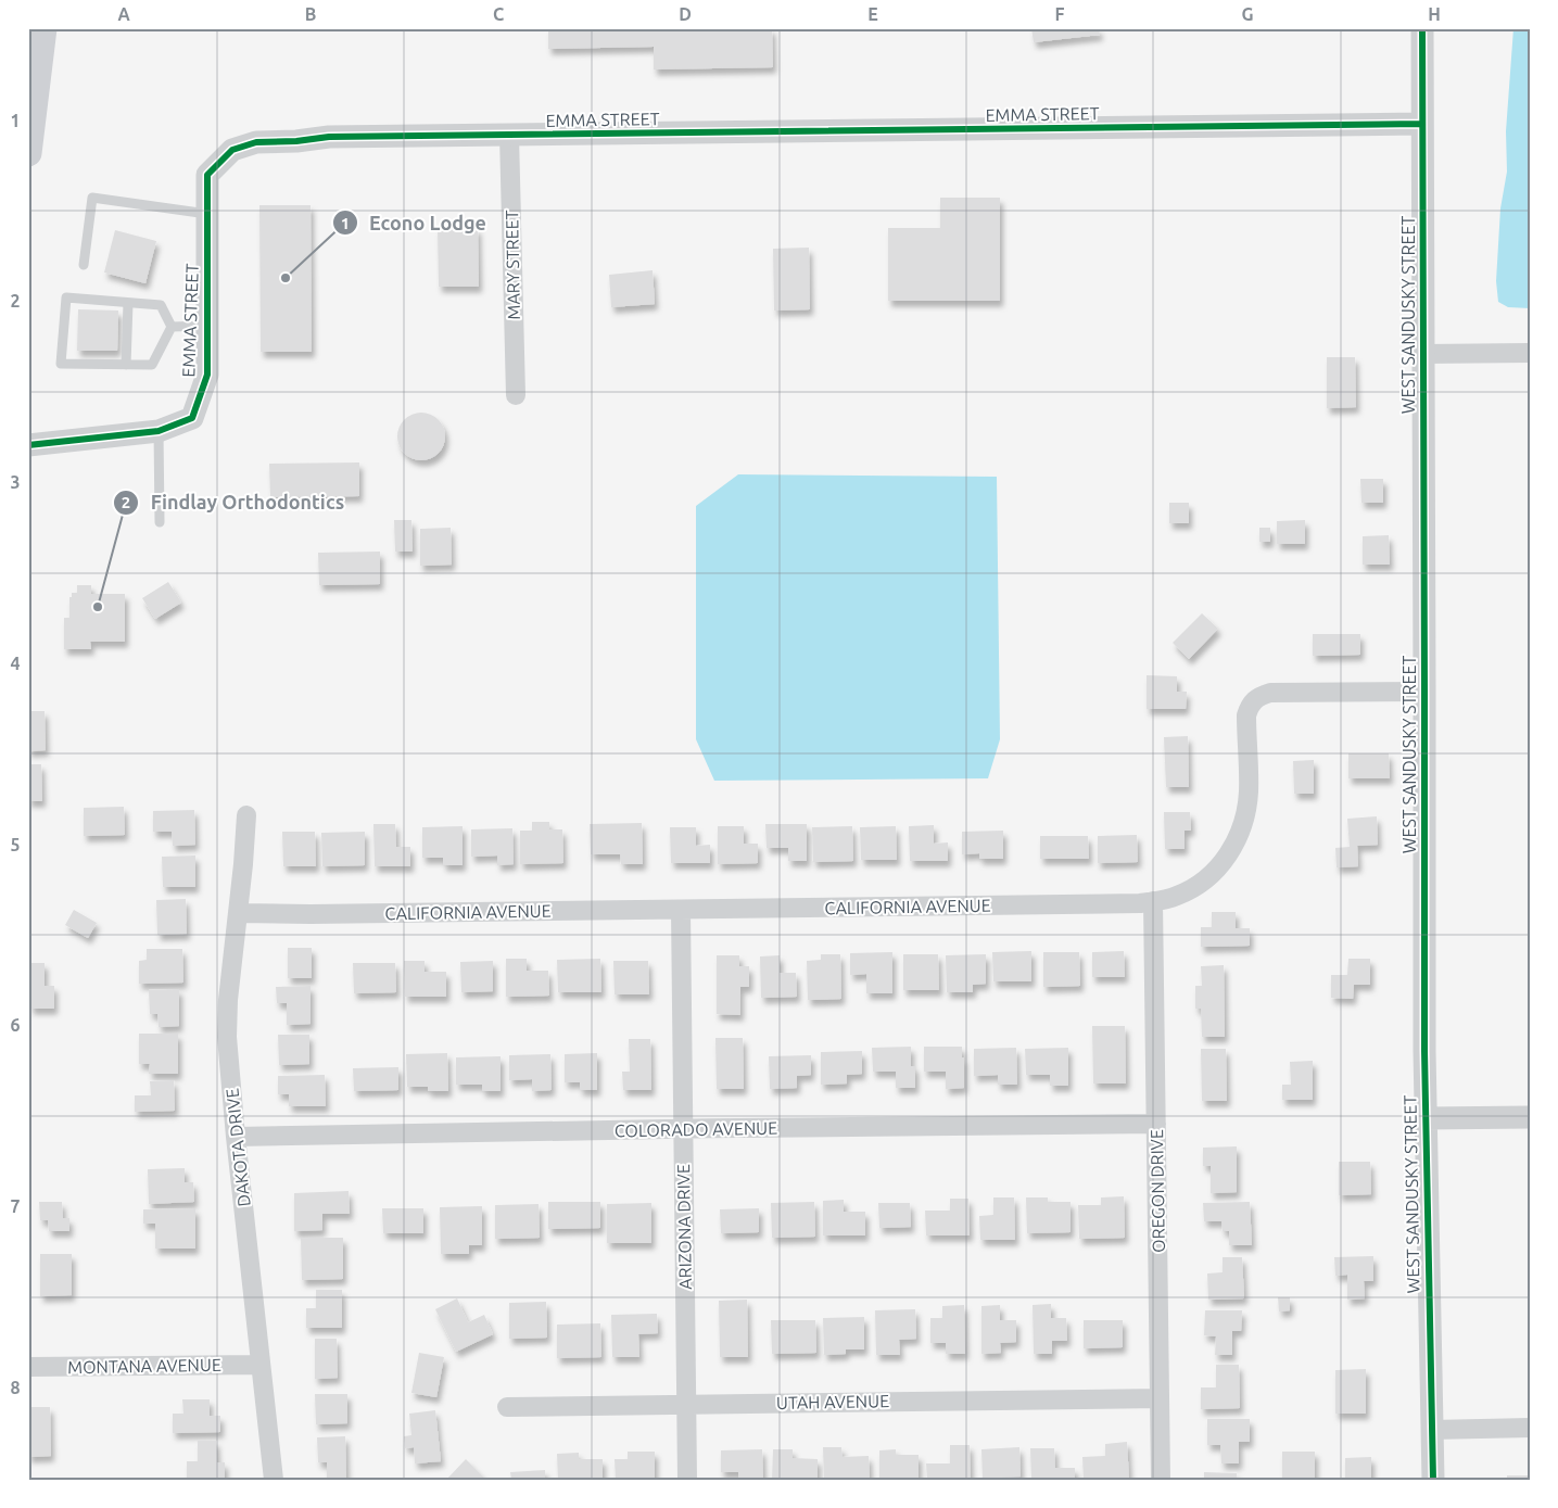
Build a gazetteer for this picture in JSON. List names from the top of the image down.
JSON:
{
  "streets": {
    "street": [
      "EMMA STREET",
      "MARY STREET",
      "WEST SANDUSKY STREET",
      "CALIFORNIA AVENUE",
      "COLORADO AVENUE",
      "DAKOTA DRIVE",
      "OREGON DRIVE",
      "ARIZONA DRIVE",
      "MONTANA AVENUE",
      "UTAH AVENUE"
    ]
  },
  "crossings": [
    ["EMMA STREET", "MARY STREET"],
    ["EMMA STREET", "WEST SANDUSKY STREET"],
    ["WEST SANDUSKY STREET", "CALIFORNIA AVENUE"],
    ["CALIFORNIA AVENUE", "DAKOTA DRIVE"],
    ["CALIFORNIA AVENUE", "OREGON DRIVE"],
    ["CALIFORNIA AVENUE", "ARIZONA DRIVE"],
    ["COLORADO AVENUE", "DAKOTA DRIVE"],
    ["COLORADO AVENUE", "OREGON DRIVE"],
    ["COLORADO AVENUE", "ARIZONA DRIVE"],
    ["DAKOTA DRIVE", "MONTANA AVENUE"],
    ["OREGON DRIVE", "UTAH AVENUE"],
    ["ARIZONA DRIVE", "UTAH AVENUE"]
  ],
  "places": ["Econo Lodge", "Findlay Orthodontics"],
  "grid": {
    "columns": [
      "A",
      "B",
      "C",
      "D",
      "E",
      "F",
      "G",
      "H"
    ],
    "rows": [
      "1",
      "2",
      "3",
      "4",
      "5",
      "6",
      "7",
      "8"
    ]
  }
}
